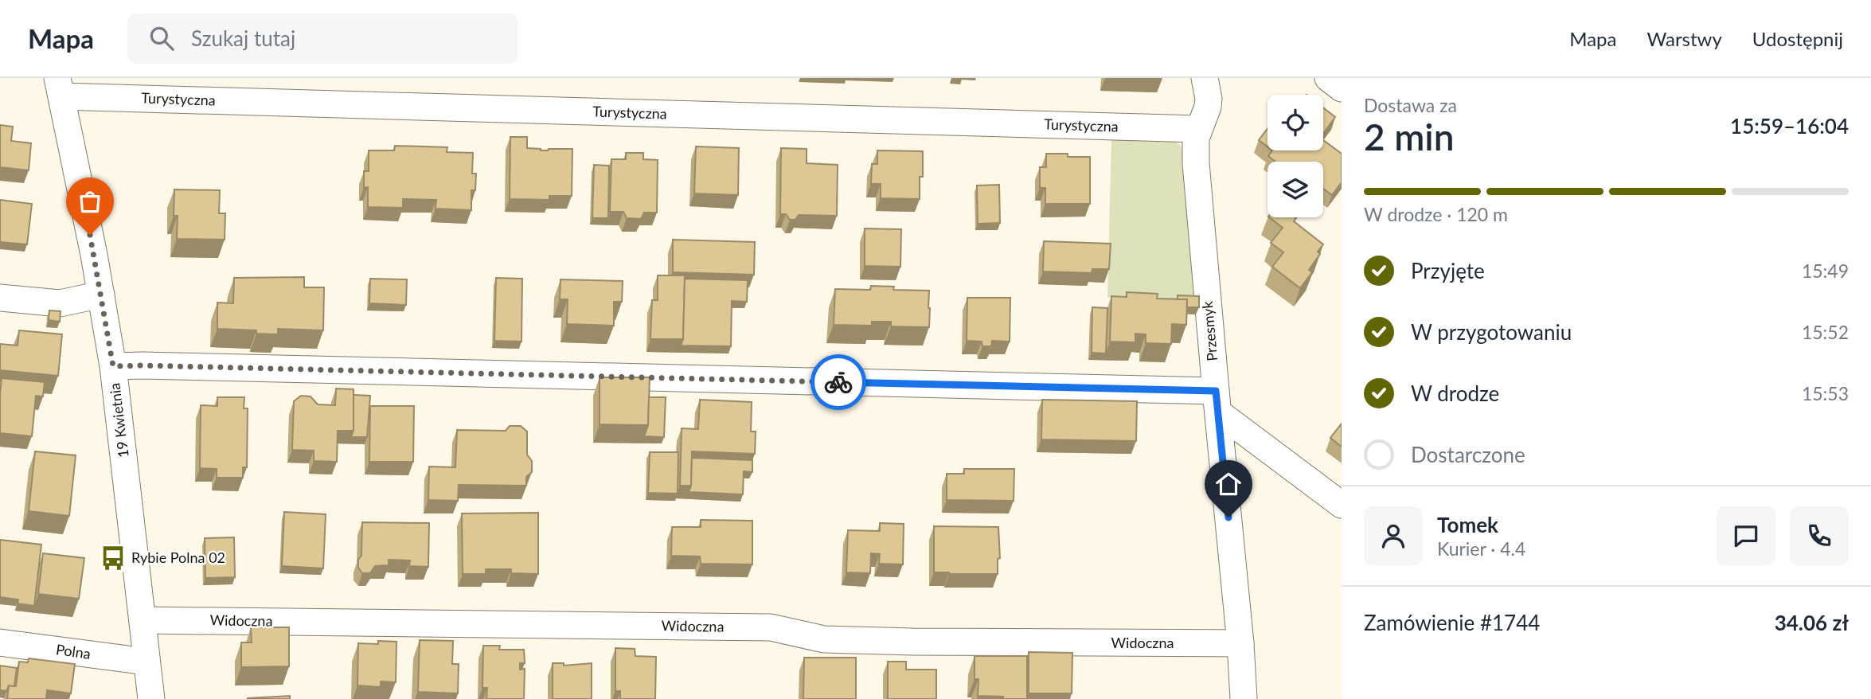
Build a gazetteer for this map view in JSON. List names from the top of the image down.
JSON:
{
  "streets": {
    "street": [
      "Turystyczna",
      "Przesmyk",
      "19 Kwietnia",
      "Widoczna",
      "Polna"
    ]
  },
  "crossings": [
    ["Turystyczna", "Przesmyk"],
    ["Turystyczna", "19 Kwietnia"],
    ["Przesmyk", "Widoczna"],
    ["19 Kwietnia", "Widoczna"],
    ["19 Kwietnia", "Polna"]
  ],
  "places": {
    "bus stop": ["Rybie Polna 02"]
  },
  "page": {
    "header": "Mapa",
    "search": "Szukaj tutaj",
    "nav": ["Mapa", "Warstwy", "Udostępnij"],
    "heading": ["2 min", "Dostawa za", "15:59–16:04"],
    "panel": [
      "Tomek",
      "Kurier · 4.4",
      "Zamówienie #1744",
      "34.06 zł"
    ],
    "bar": "W drodze · 120 m",
    "list": [
      ["Przyjęte", "15:49"],
      ["W przygotowaniu", "15:52"],
      ["W drodze", "15:53"],
      "Dostarczone"
    ]
  }
}
